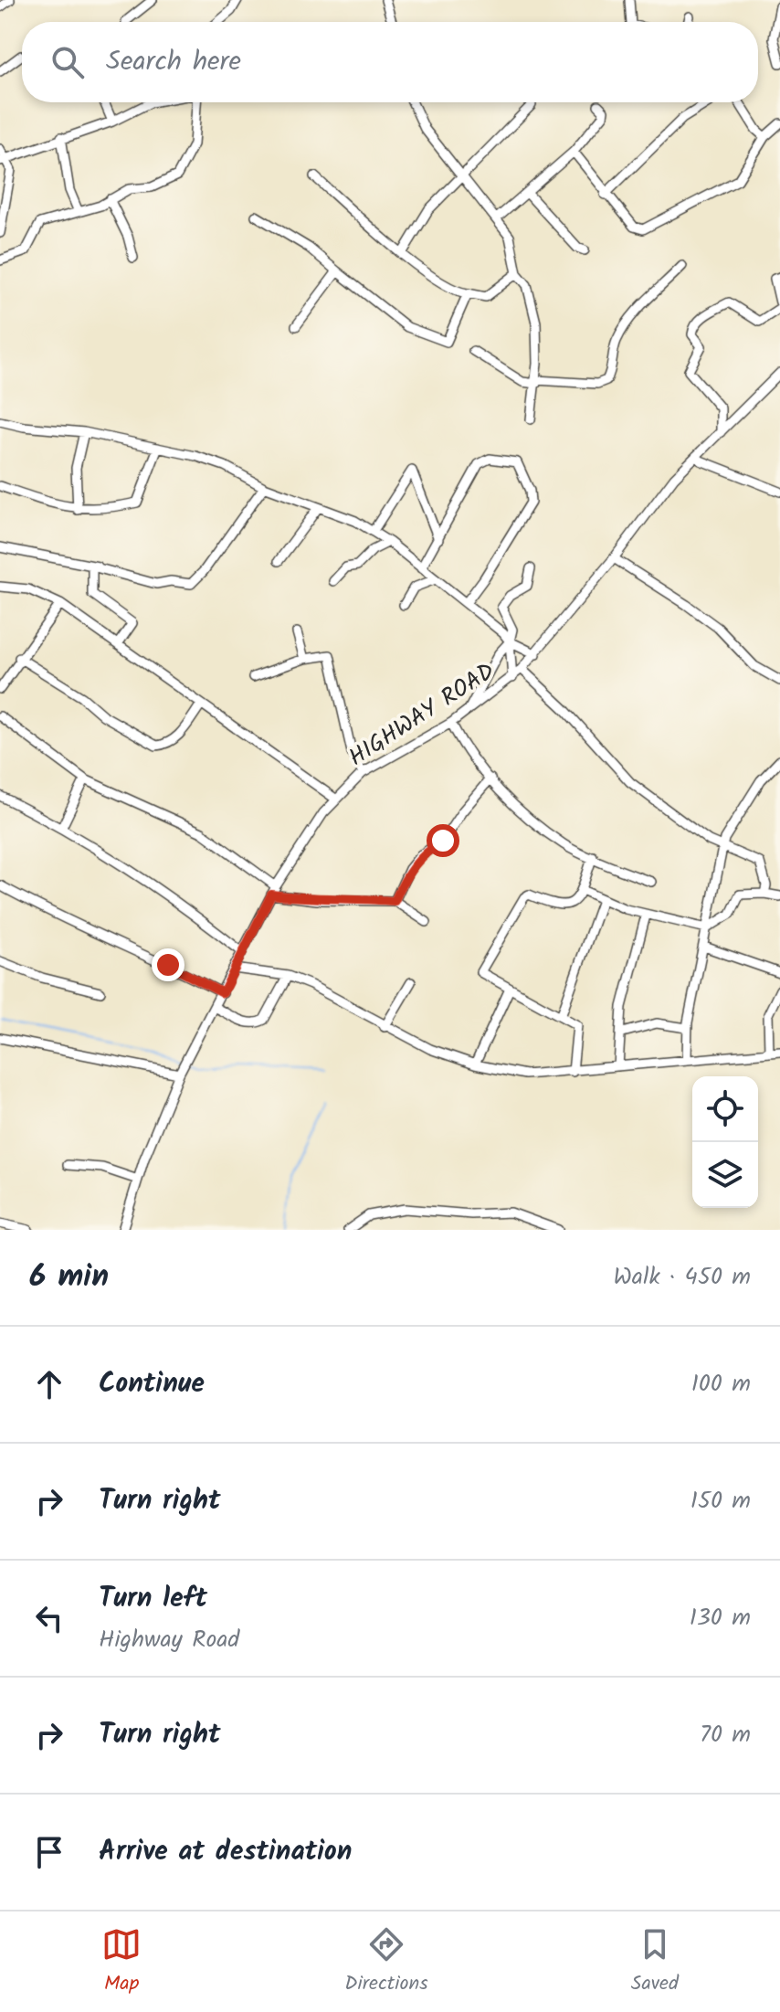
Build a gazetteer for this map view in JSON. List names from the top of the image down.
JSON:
{
  "streets": {
    "street": ["HIGHWAY ROAD"]
  },
  "page": {
    "search": "Search here",
    "heading": ["6 min", "Walk · 450 m"],
    "list": [
      ["Continue", "100 m"],
      ["Turn right", "150 m"],
      ["Turn left", "Highway Road", "130 m"],
      ["Turn right", "70 m"],
      "Arrive at destination"
    ],
    "nav": ["Map", "Directions", "Saved"]
  }
}
